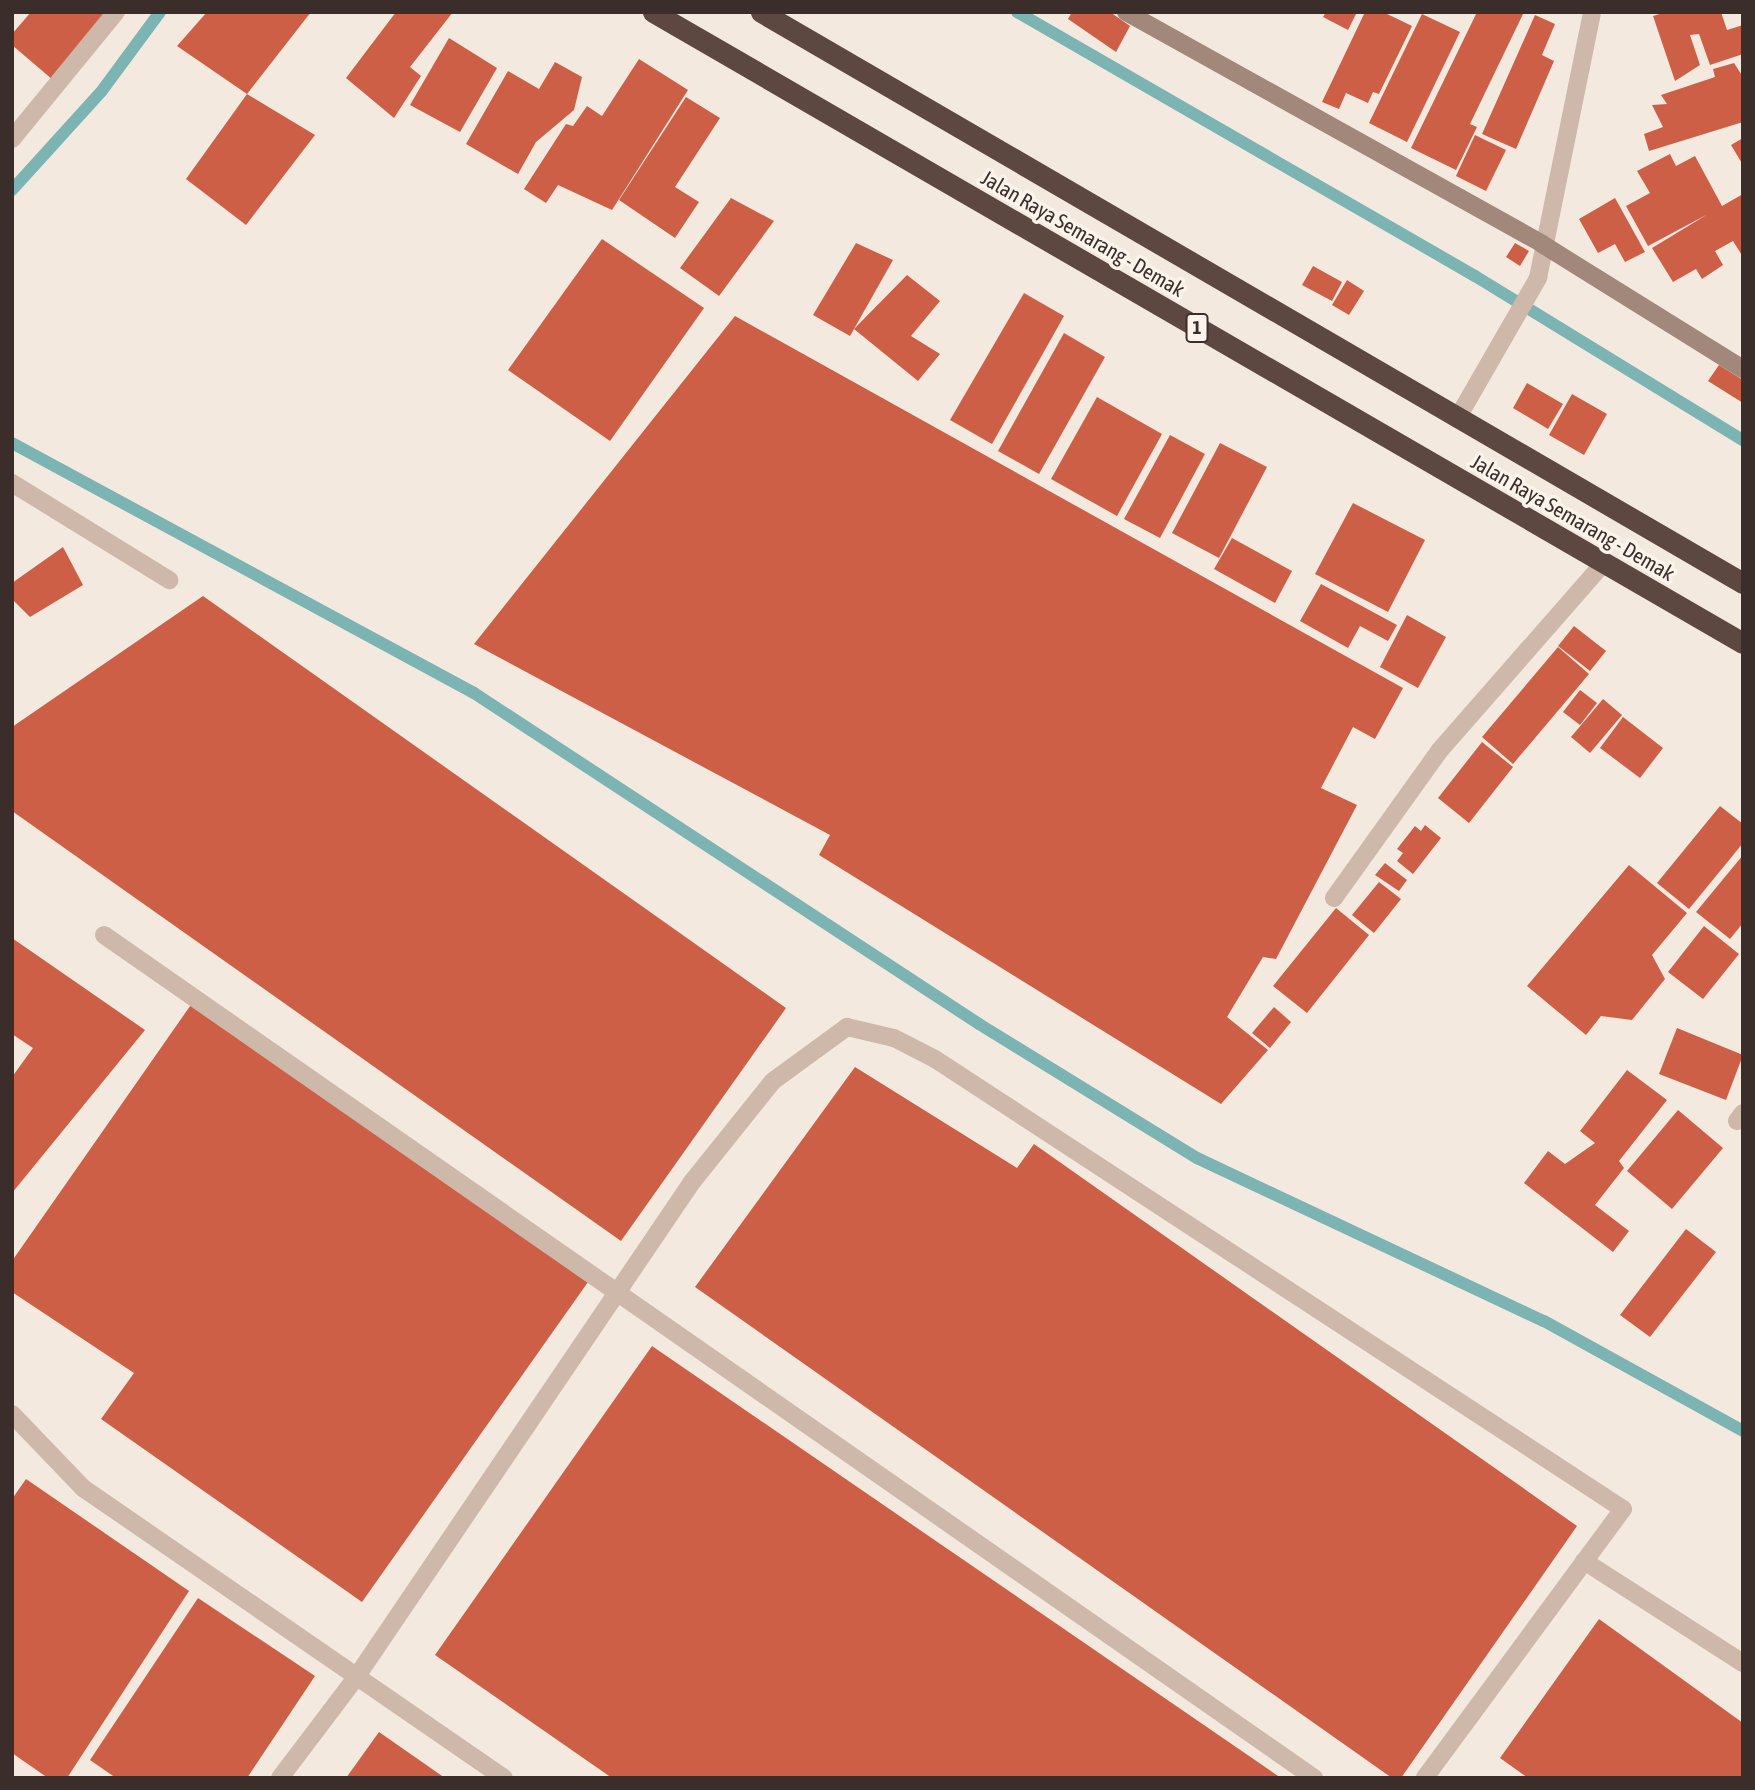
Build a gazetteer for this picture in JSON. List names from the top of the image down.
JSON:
{
  "streets": {
    "highway": ["Jalan Raya Semarang - Demak", "1"]
  }
}
